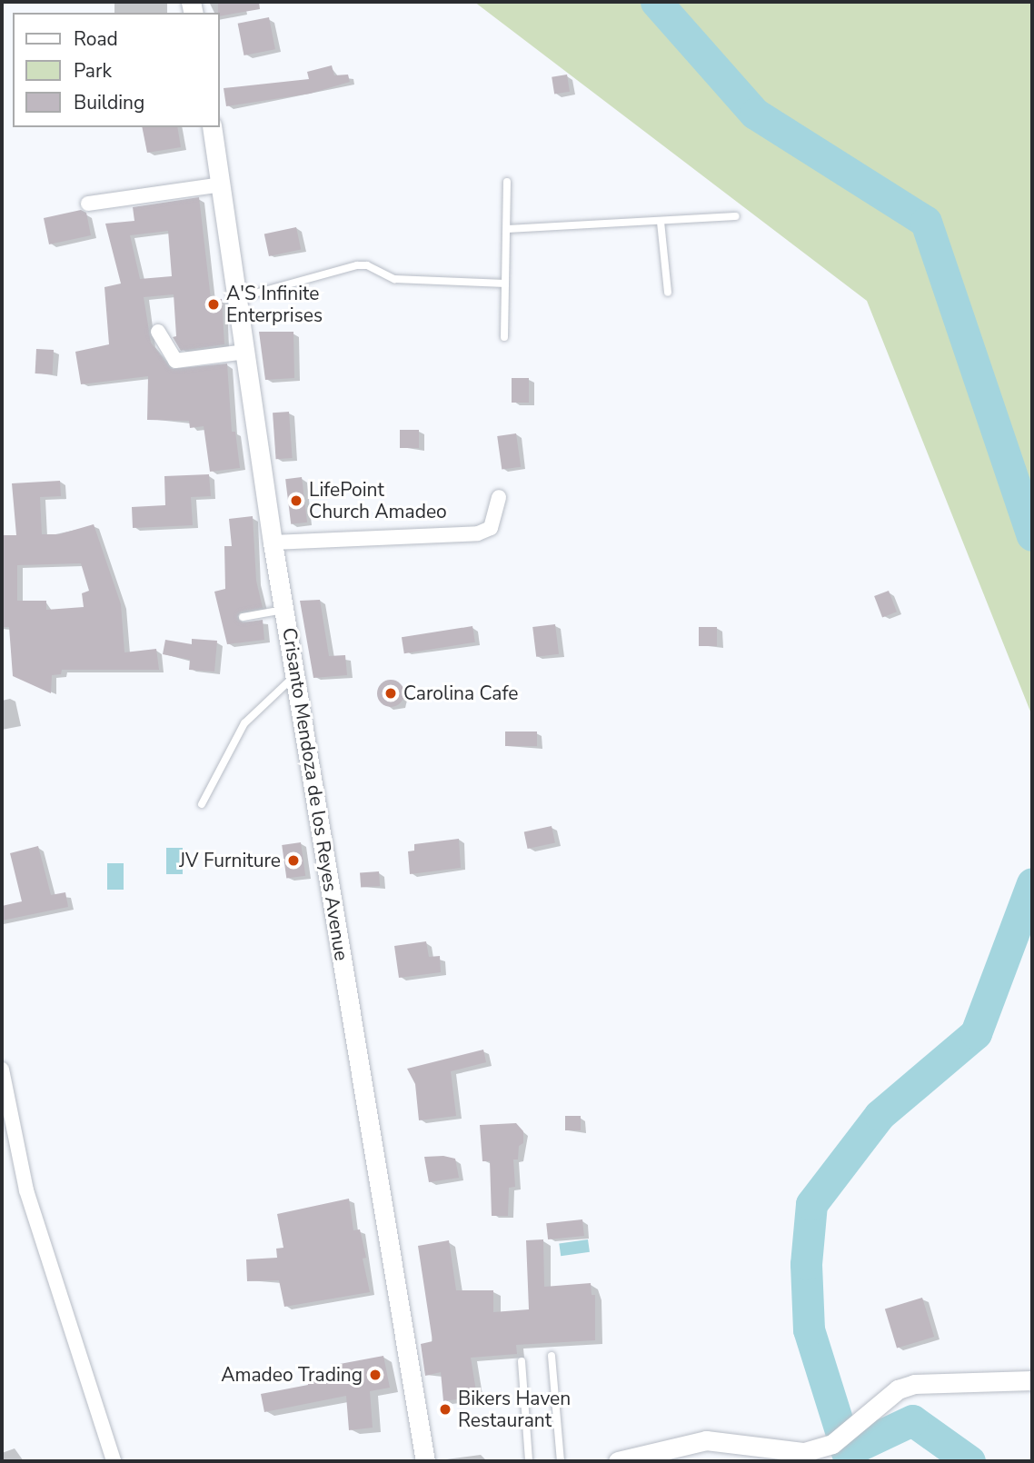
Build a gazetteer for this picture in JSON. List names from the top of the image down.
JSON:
{
  "streets": {
    "main road": ["Crisanto Mendoza de los Reyes Avenue"]
  },
  "places": [
    "A'S Infinite Enterprises",
    "LifePoint Church Amadeo",
    "Carolina Cafe",
    "JV Furniture",
    "Amadeo Trading",
    "Bikers Haven Restaurant"
  ],
  "legend": ["Road", "Park", "Building"]
}
